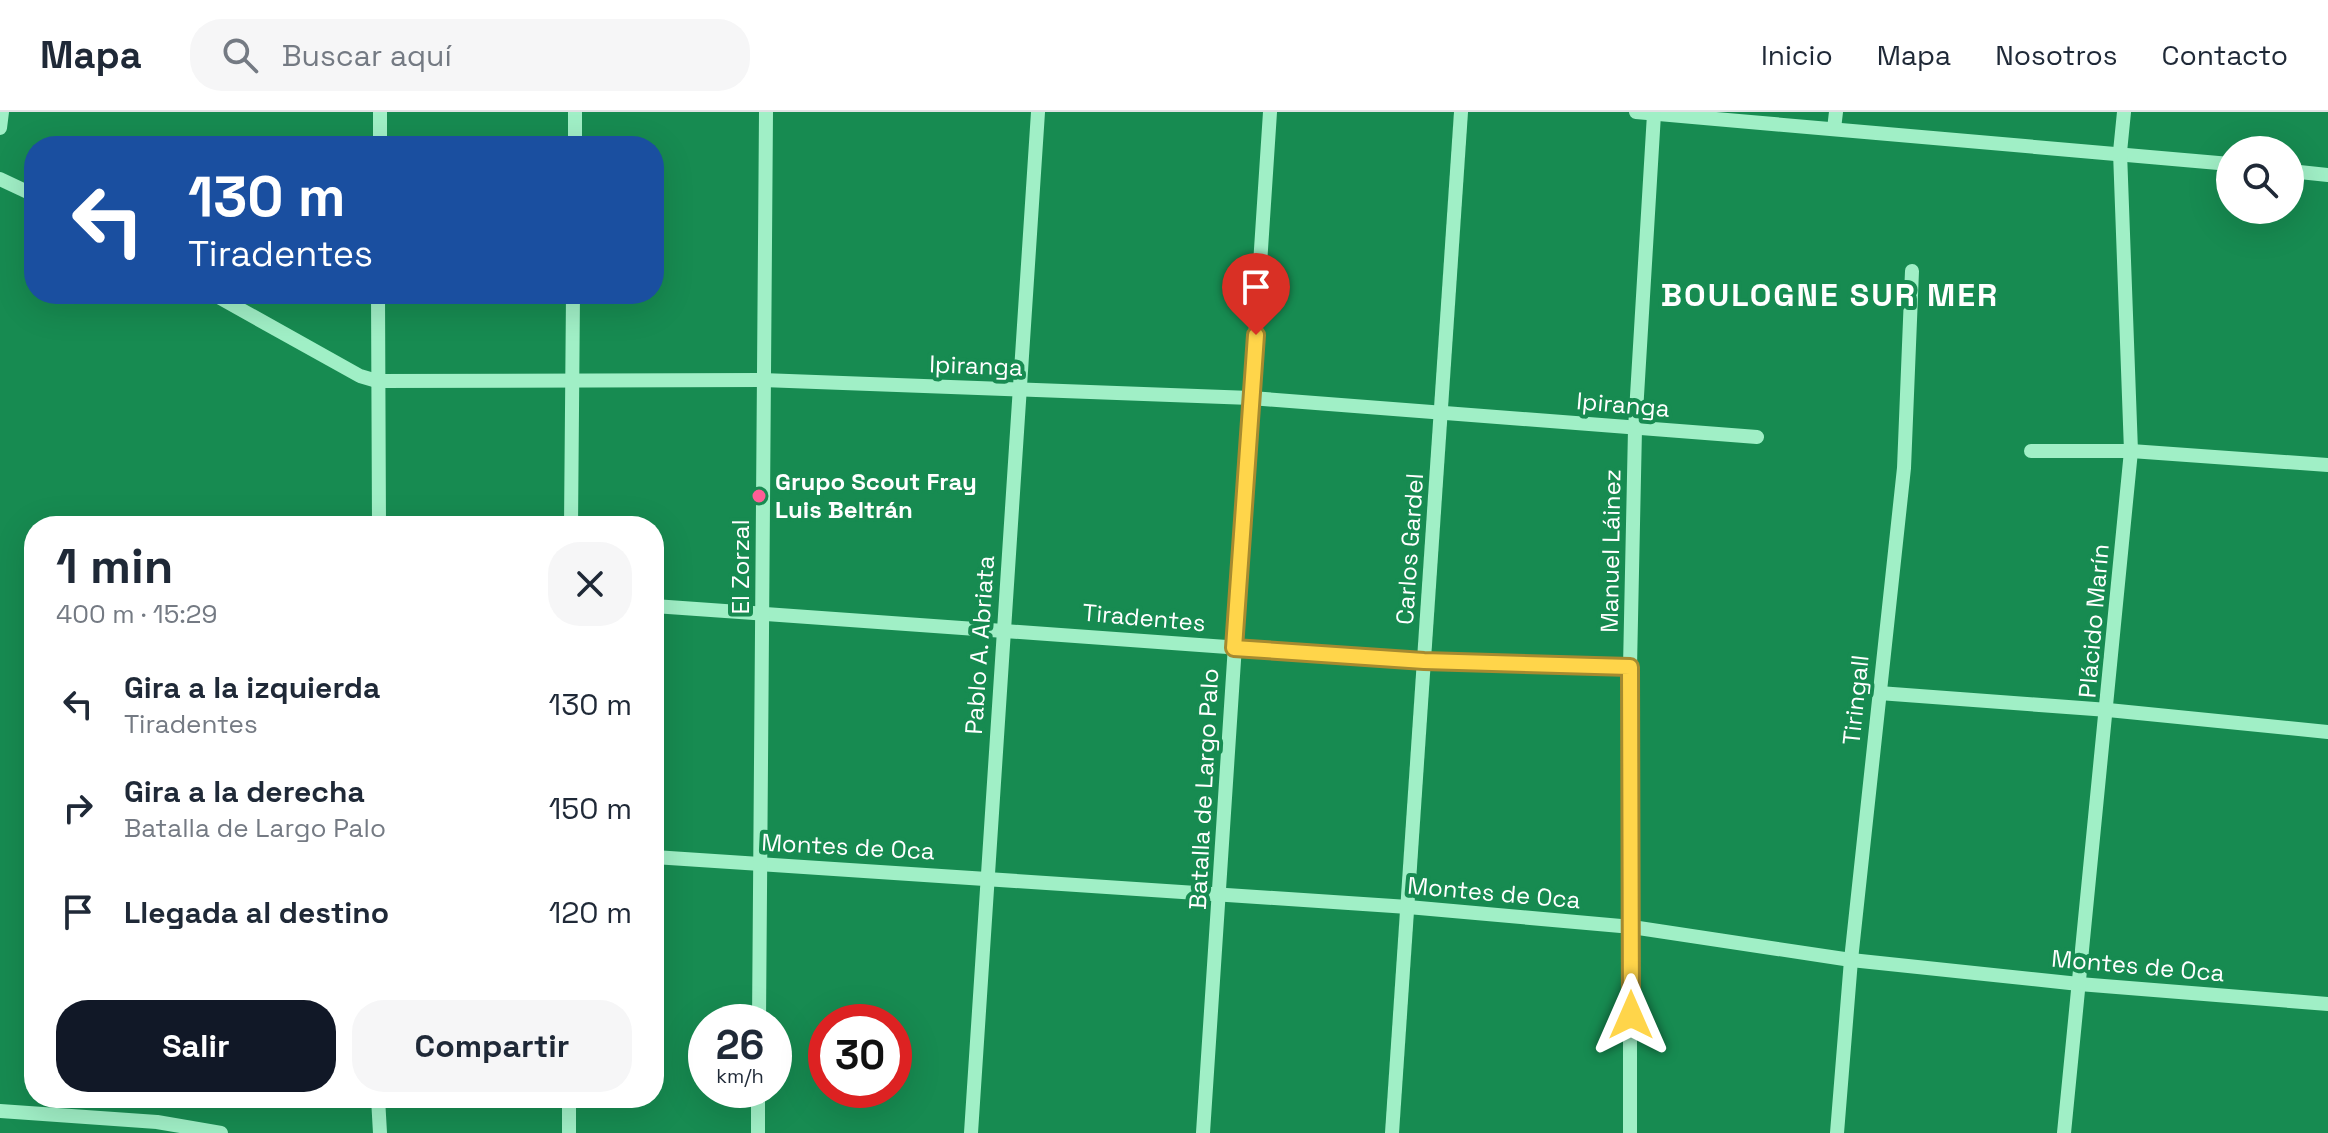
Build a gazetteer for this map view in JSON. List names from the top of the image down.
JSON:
{
  "streets": {
    "street": [
      "Ipiranga",
      "Carlos Gardel",
      "Manuel Láinez",
      "El Zorzal",
      "Tiradentes",
      "Plácido Marín",
      "Pablo A. Abriata",
      "Tiringall",
      "Batalla de Largo Palo",
      "Montes de Oca"
    ]
  },
  "crossings": [
    ["Ipiranga", "Carlos Gardel"],
    ["Ipiranga", "Manuel Láinez"],
    ["Ipiranga", "El Zorzal"],
    ["Ipiranga", "Pablo A. Abriata"],
    ["Ipiranga", "Batalla de Largo Palo"],
    ["Carlos Gardel", "Tiradentes"],
    ["Carlos Gardel", "Montes de Oca"],
    ["Manuel Láinez", "Tiradentes"],
    ["Manuel Láinez", "Montes de Oca"],
    ["El Zorzal", "Tiradentes"],
    ["El Zorzal", "Montes de Oca"],
    ["Tiradentes", "Pablo A. Abriata"],
    ["Tiradentes", "Batalla de Largo Palo"],
    ["Plácido Marín", "Montes de Oca"],
    ["Pablo A. Abriata", "Montes de Oca"],
    ["Tiringall", "Montes de Oca"],
    ["Batalla de Largo Palo", "Montes de Oca"]
  ],
  "districts": ["BOULOGNE SUR MER"],
  "places": ["Grupo Scout Fray Luis Beltrán"],
  "page": {
    "header": "Mapa",
    "search": "Buscar aquí",
    "nav": [
      "Inicio",
      "Mapa",
      "Nosotros",
      "Contacto"
    ],
    "turn": ["130 m", "Tiradentes"],
    "heading": ["1 min", "400 m · 15:29"],
    "list": [
      {
        "name": "Gira a la izquierda",
        "note": "Tiradentes",
        "value": "130 m"
      },
      {
        "name": "Gira a la derecha",
        "note": "Batalla de Largo Palo",
        "value": "150 m"
      },
      {
        "name": "Llegada al destino",
        "value": "120 m"
      }
    ],
    "buttons": ["Salir", "Compartir"],
    "speed": "26 km/h",
    "limit": "30"
  }
}
